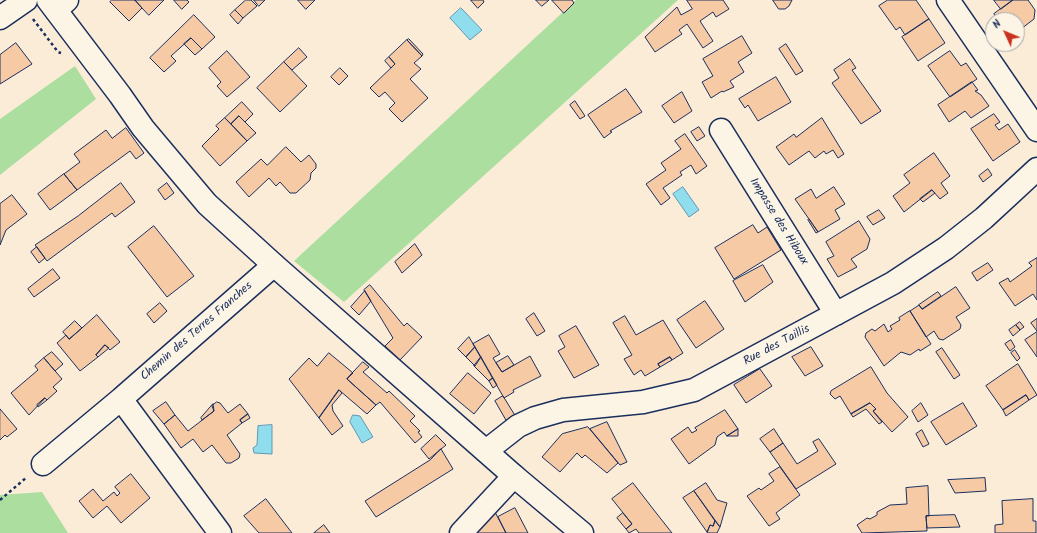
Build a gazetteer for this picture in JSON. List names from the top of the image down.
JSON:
{
  "streets": {
    "street": ["Impasse des Hiboux", "Chemin des Terres Franches", "Rue des Taillis"]
  },
  "crossings": [
    ["Impasse des Hiboux", "Rue des Taillis"]
  ],
  "north": "top left"
}
